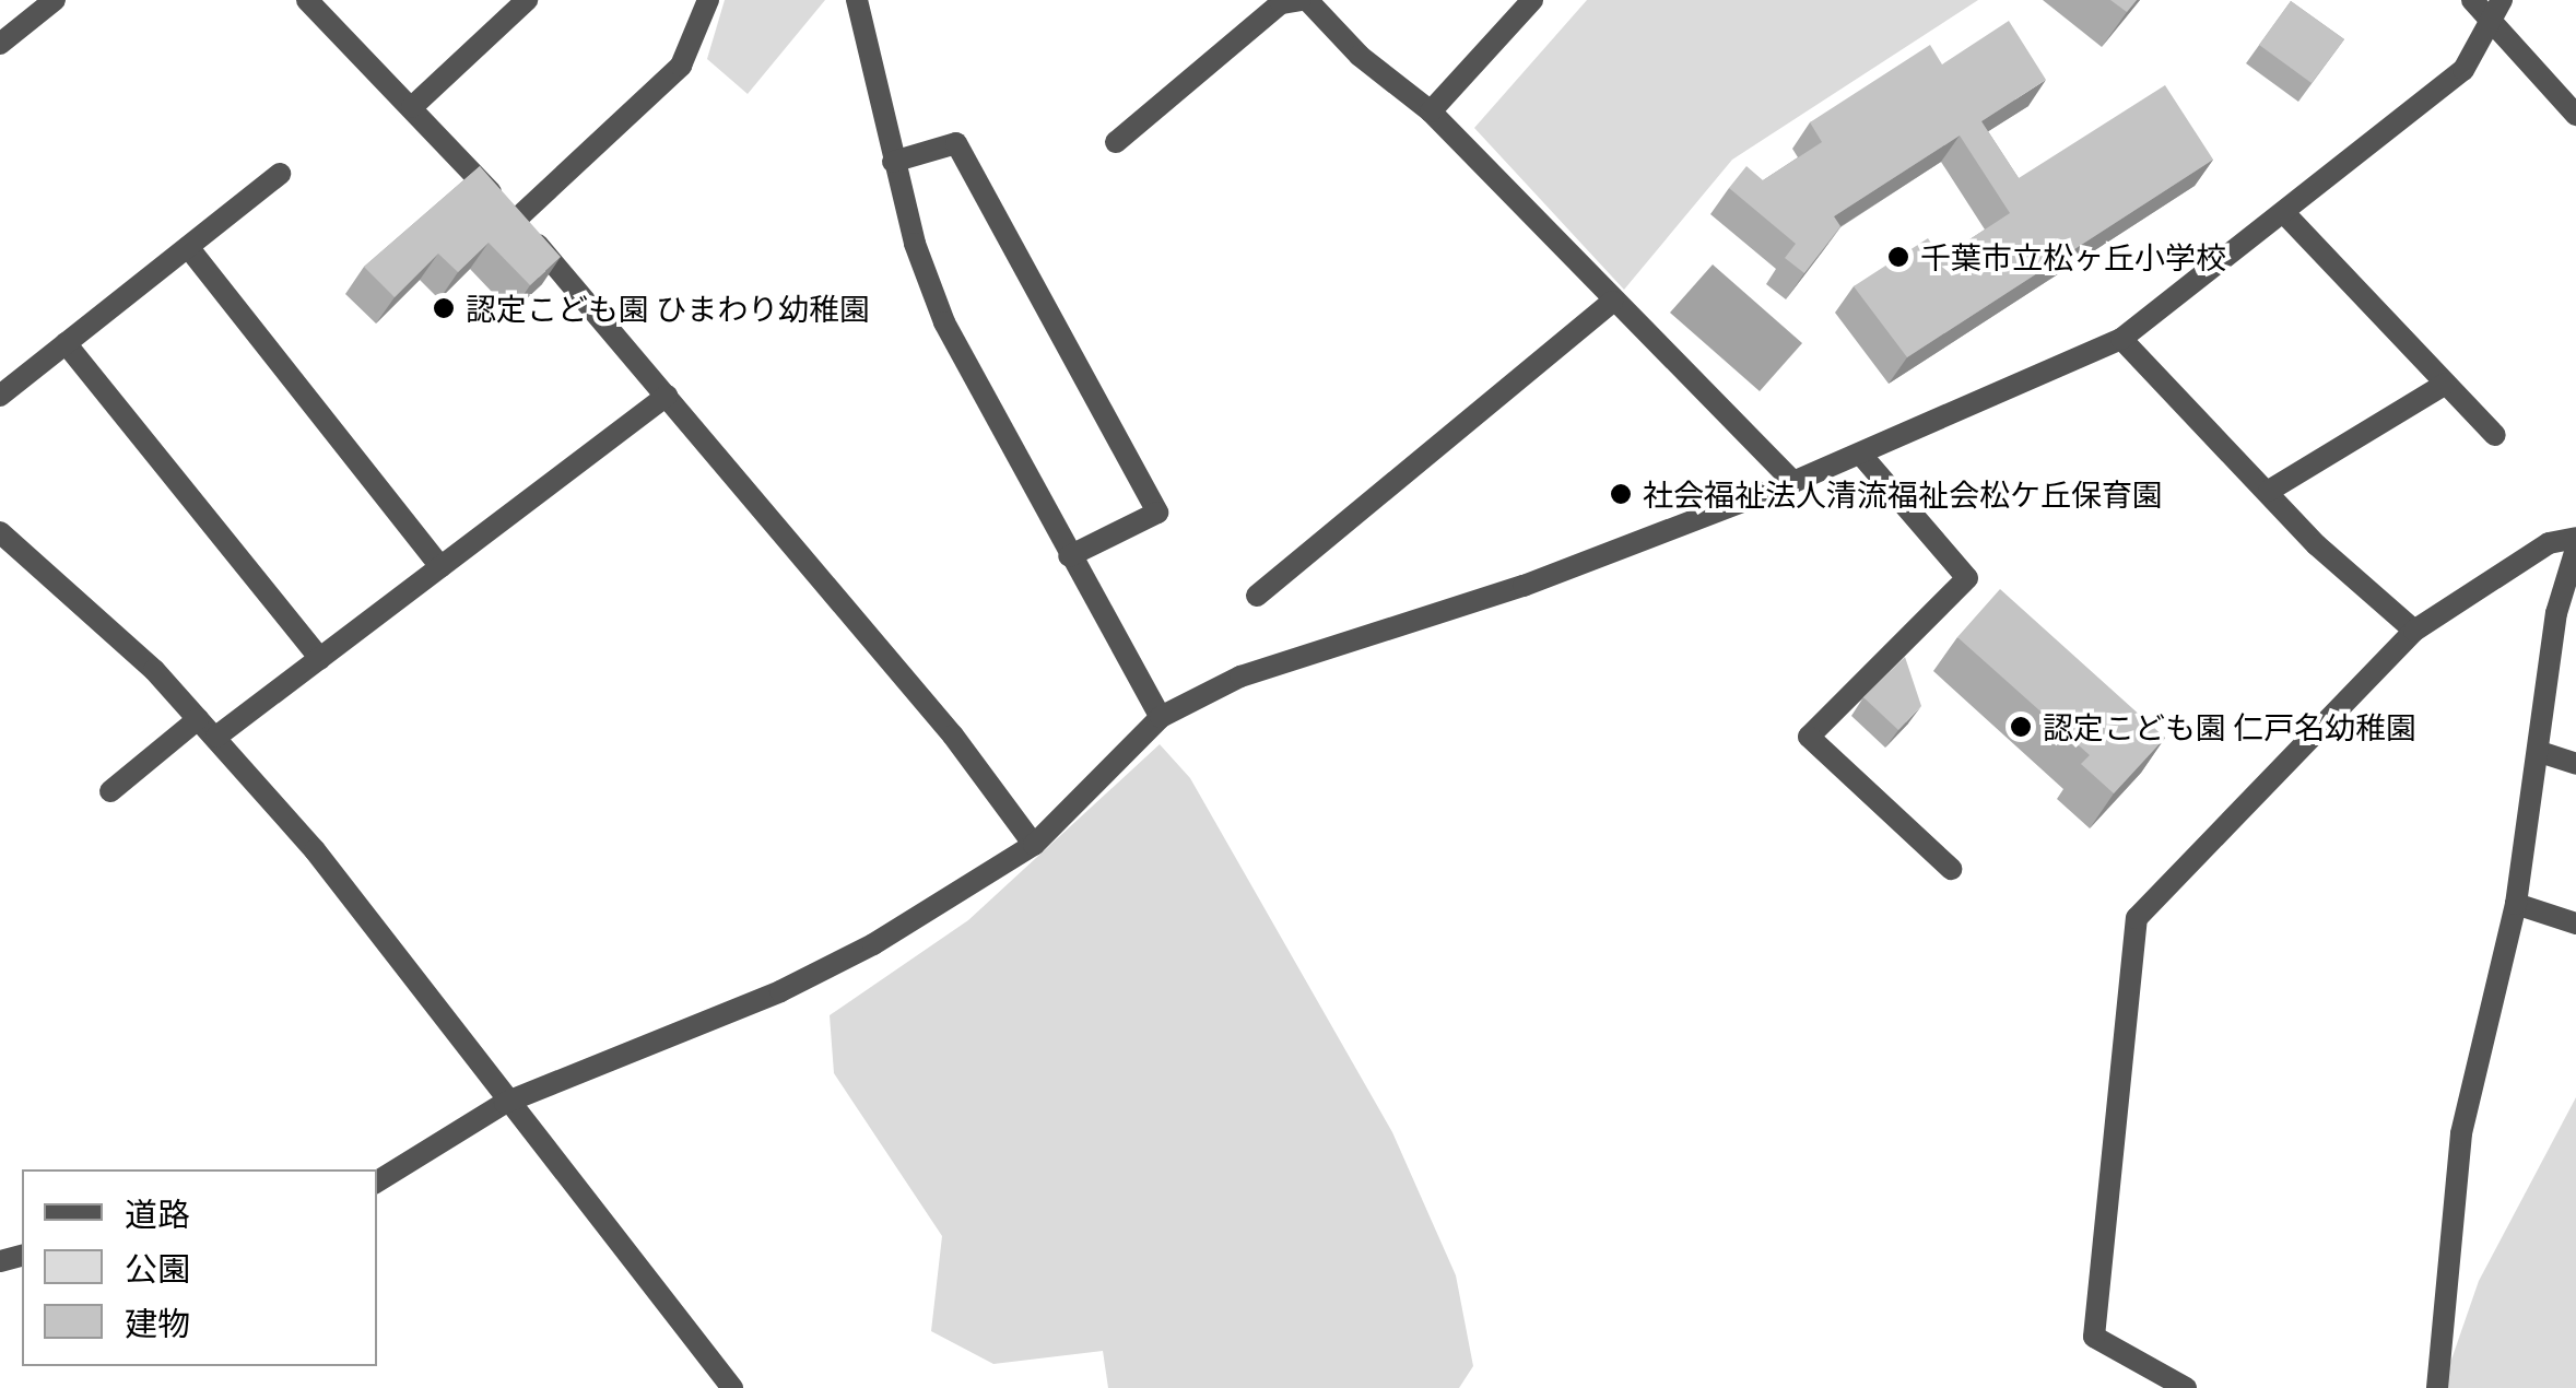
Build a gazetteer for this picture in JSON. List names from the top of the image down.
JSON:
{
  "places": [
    "千葉市立松ヶ丘小学校",
    "認定こども園 ひまわり幼稚園",
    "社会福祉法人清流福祉会松ケ丘保育園",
    "認定こども園 仁戸名幼稚園"
  ],
  "legend": ["道路", "公園", "建物"]
}
